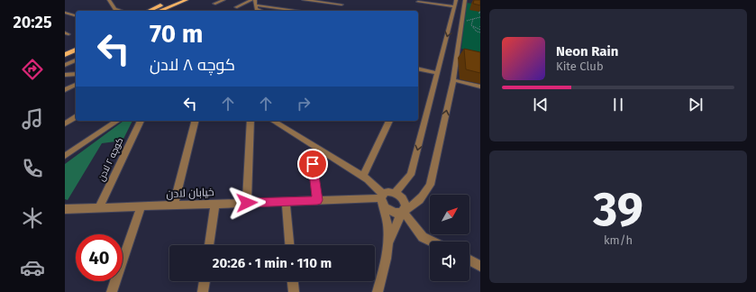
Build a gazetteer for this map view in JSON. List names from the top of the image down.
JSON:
{
  "streets": {
    "street": ["کوچه ۲ لادن", "خیابان لادن"]
  },
  "crossings": [
    ["کوچه ۲ لادن", "خیابان لادن"]
  ],
  "north": "top right",
  "page": {
    "tabs": "20:25",
    "turn": ["70 m", "کوچه ۸ لادن"],
    "song": ["Neon Rain", "Kite Club"],
    "tile": ["39", "km/h"],
    "limit": "40",
    "trip": "20:26 · 1 min · 110 m"
  }
}
